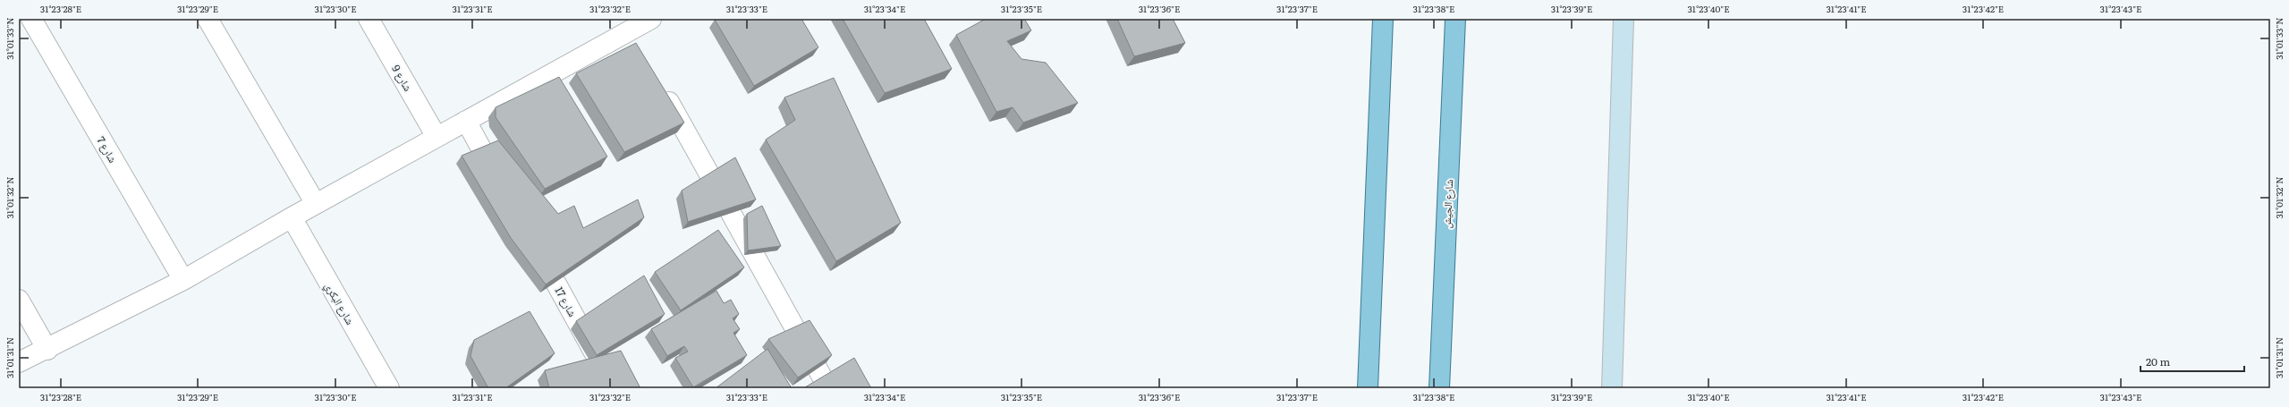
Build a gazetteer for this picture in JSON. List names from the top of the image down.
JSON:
{
  "streets": {
    "main road": ["شارع الجيش"],
    "street": [
      "شارع 9",
      "شارع 7",
      "شارع 17",
      "شارع البكري"
    ]
  },
  "scale_bar": "20 m",
  "coordinates": [
    "31°23'28\"E",
    "31°23'29\"E",
    "31°23'30\"E",
    "31°23'31\"E",
    "31°23'32\"E",
    "31°23'33\"E",
    "31°23'34\"E",
    "31°23'35\"E",
    "31°23'36\"E",
    "31°23'37\"E",
    "31°23'38\"E",
    "31°23'39\"E",
    "31°23'40\"E",
    "31°23'41\"E",
    "31°23'42\"E",
    "31°23'43\"E",
    "31°01'33\"N",
    "31°01'32\"N",
    "31°01'31\"N"
  ]
}
